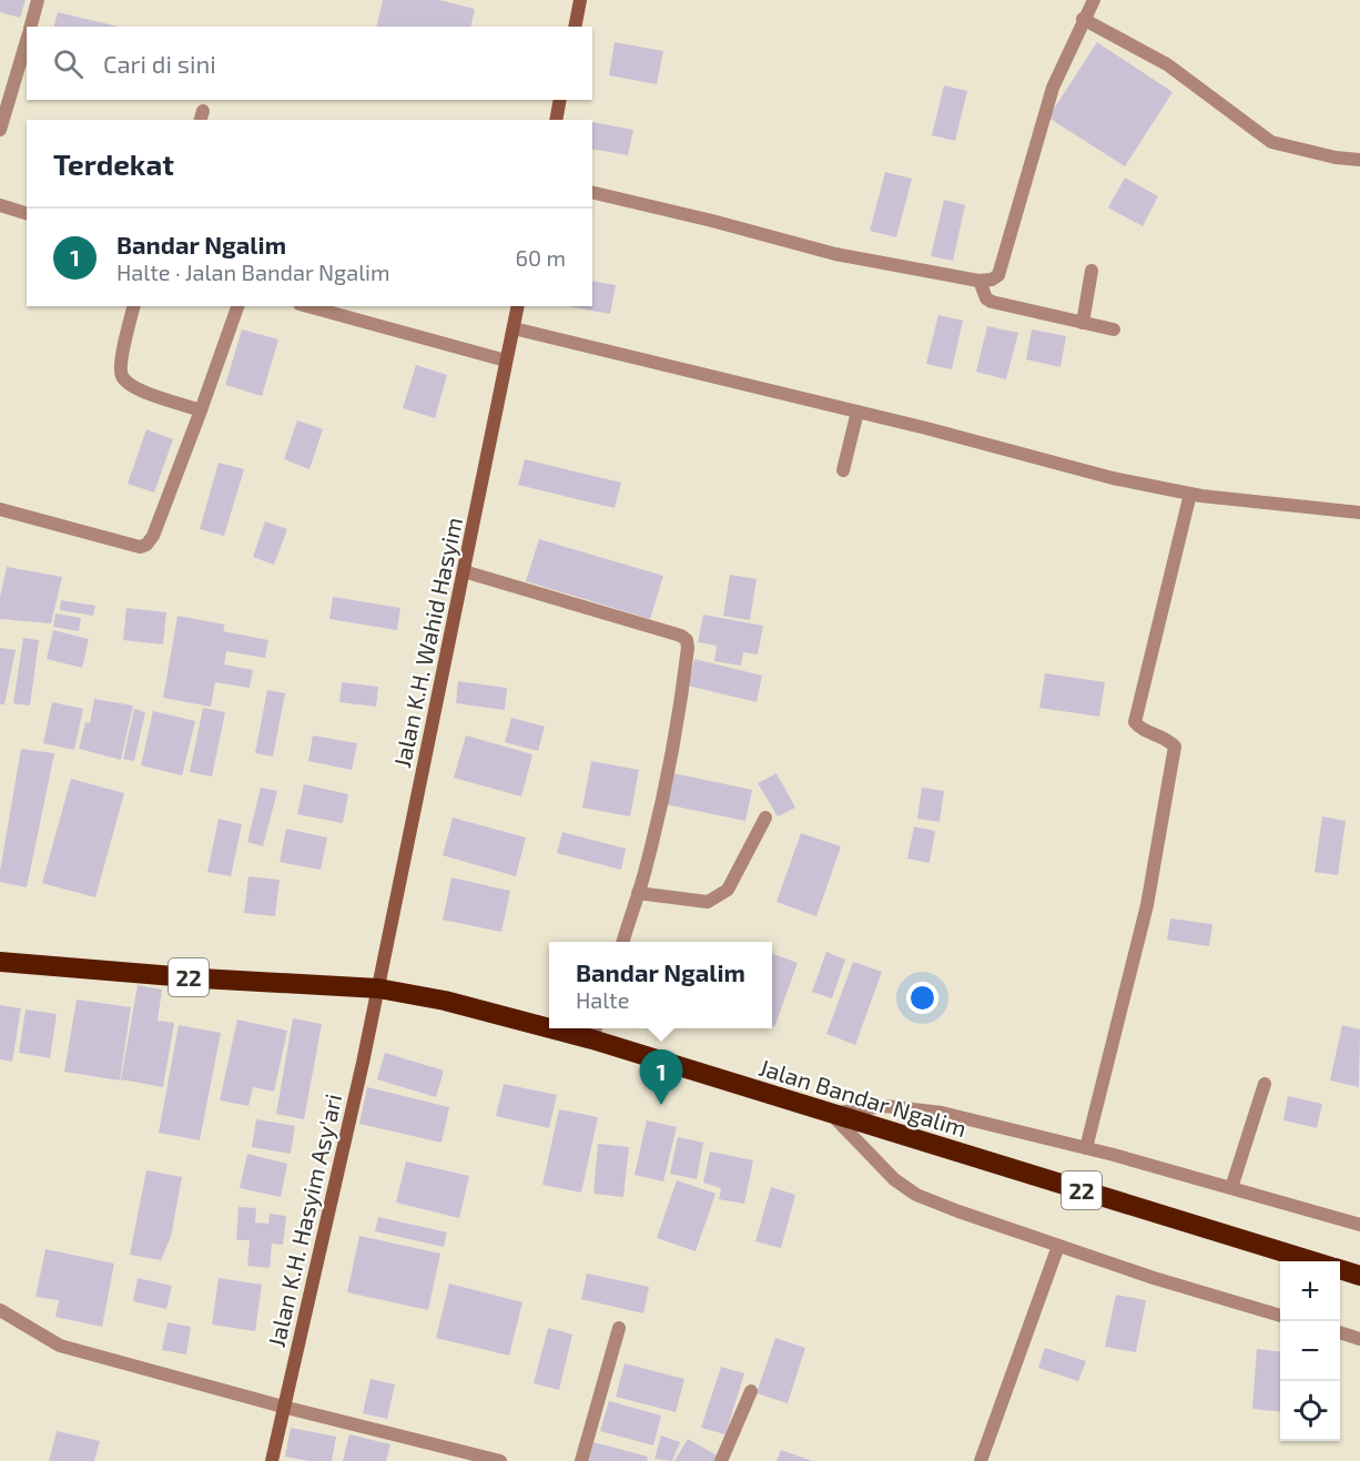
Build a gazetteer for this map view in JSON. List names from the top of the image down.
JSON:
{
  "streets": {
    "highway": ["22", "Jalan Bandar Ngalim"],
    "main road": ["Jalan K.H. Wahid Hasyim", "Jalan K.H. Hasyim Asy'ari"]
  },
  "crossings": [
    ["Jalan K.H. Wahid Hasyim", "22"],
    ["Jalan K.H. Wahid Hasyim", "Jalan Bandar Ngalim"],
    ["Jalan K.H. Wahid Hasyim", "Jalan K.H. Hasyim Asy'ari"],
    ["22", "Jalan Bandar Ngalim"],
    ["22", "Jalan K.H. Hasyim Asy'ari"],
    ["Jalan Bandar Ngalim", "Jalan K.H. Hasyim Asy'ari"]
  ],
  "page": {
    "search": "Cari di sini",
    "heading": "Terdekat",
    "list": [
      {
        "mark": "1",
        "name": "Bandar Ngalim",
        "note": "Halte · Jalan Bandar Ngalim",
        "value": "60 m"
      }
    ],
    "popup": ["Bandar Ngalim", "Halte"],
    "pins": "1",
    "map_buttons": ["+", "−"]
  }
}
